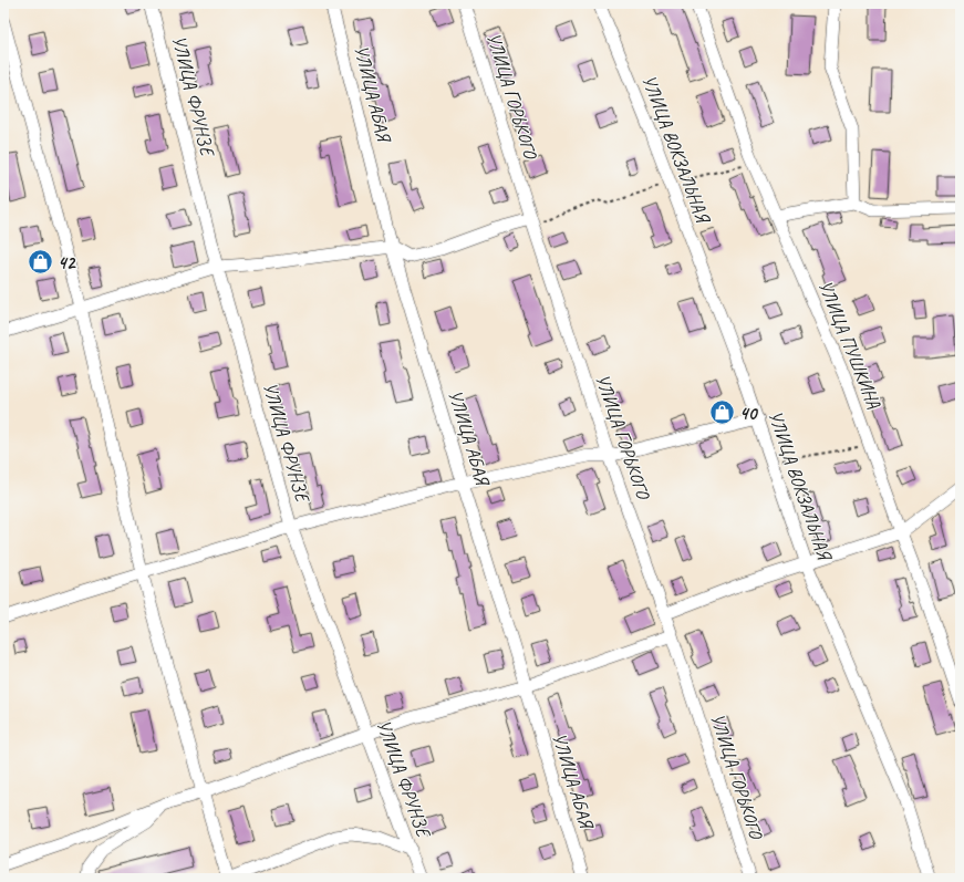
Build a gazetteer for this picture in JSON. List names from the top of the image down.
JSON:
{
  "streets": {
    "street": [
      "УЛИЦА АБАЯ",
      "УЛИЦА ФРУНЗЕ",
      "УЛИЦА ГОРЬКОГО",
      "УЛИЦА ВОКЗАЛЬНАЯ",
      "УЛИЦА ПУШКИНА"
    ]
  },
  "places": {
    "shop": ["42", "40"]
  }
}
